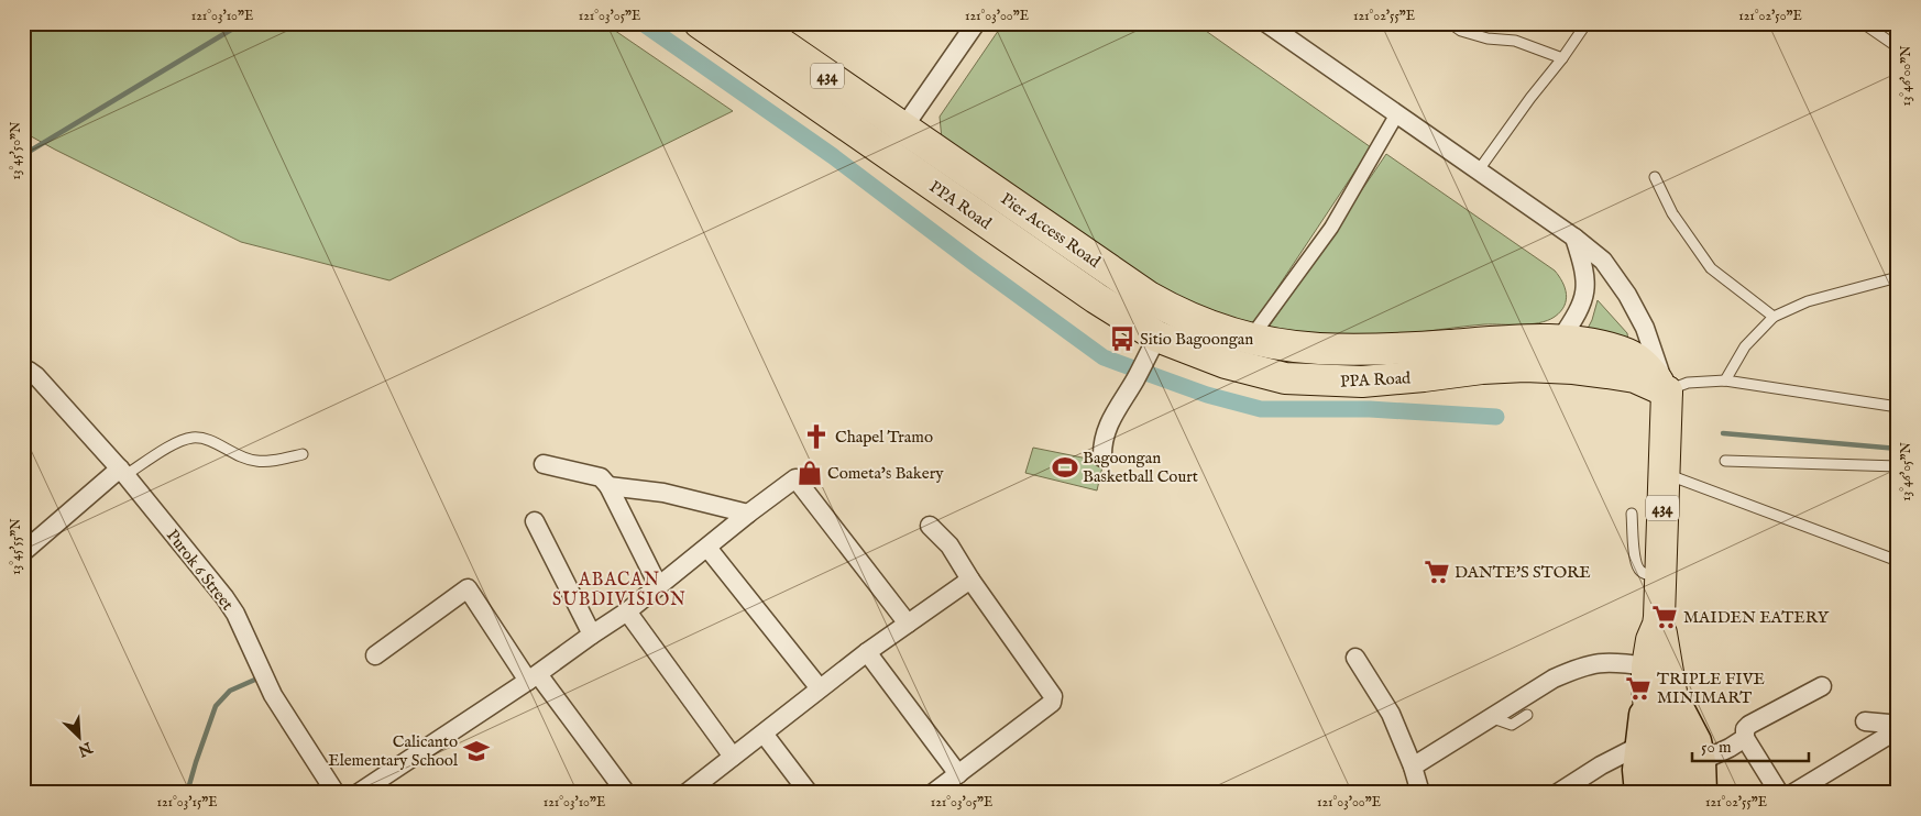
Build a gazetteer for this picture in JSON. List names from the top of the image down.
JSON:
{
  "streets": {
    "highway": ["434", "PPA Road", "Pier Access Road"],
    "street": ["Purok 6 Street"]
  },
  "crossings": [
    ["434", "PPA Road"],
    ["434", "Pier Access Road"],
    ["PPA Road", "Pier Access Road"]
  ],
  "districts": ["ABACAN SUBDIVISION"],
  "places": {
    "bus stop": ["Sitio Bagoongan"],
    "church": ["Chapel Tramo"],
    "sports": ["Bagoongan Basketball Court"],
    "shop": ["Cometa's Bakery"],
    "supermarket": ["DANTE'S STORE", "MAIDEN EATERY", "TRIPLE FIVE MINIMART"],
    "school or university": ["Calicanto Elementary School"]
  },
  "scale_bar": "50 m",
  "north": "bottom right",
  "coordinates": [
    "121°03'10\"E",
    "121°03'05\"E",
    "121°03'00\"E",
    "121°02'55\"E",
    "121°02'50\"E",
    "13°46'00\"N",
    "13°45'50\"N",
    "13°46'05\"N",
    "13°45'55\"N",
    "121°03'15\"E"
  ]
}
